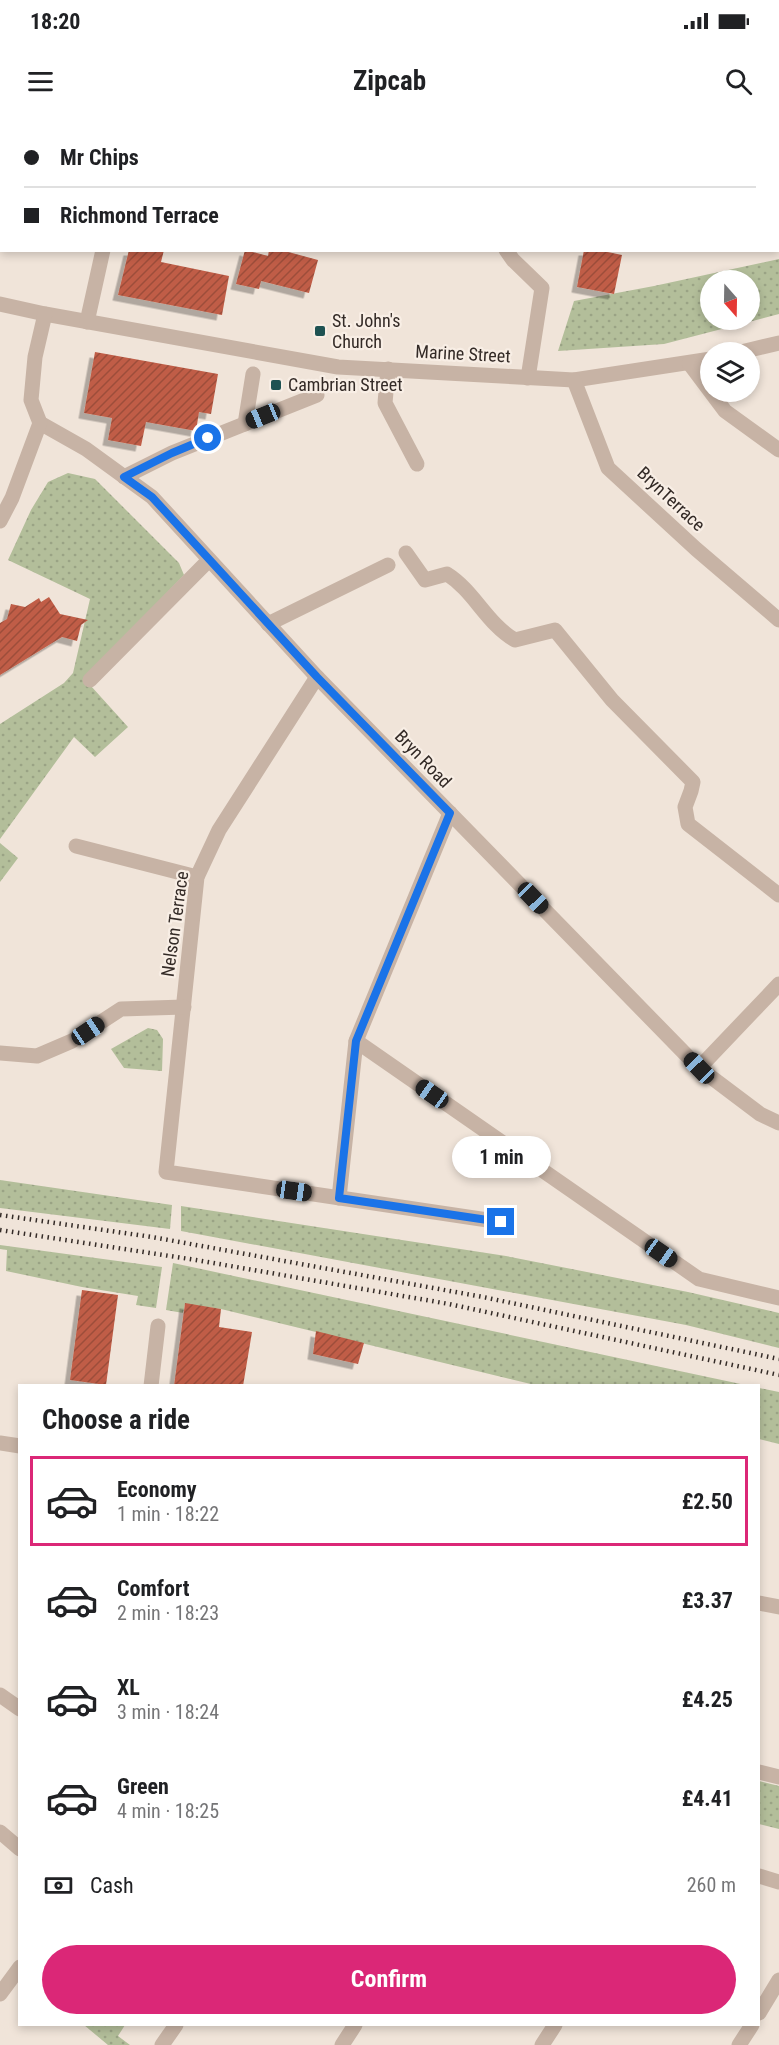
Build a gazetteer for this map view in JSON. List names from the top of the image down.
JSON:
{
  "streets": {
    "street": [
      "Marine Street",
      "BrynTerrace",
      "Bryn Road",
      "Nelson Terrace"
    ]
  },
  "crossings": [
    ["Marine Street", "BrynTerrace"],
    ["Bryn Road", "Nelson Terrace"]
  ],
  "places": {
    "transit": ["St. John's Church", "Cambrian Street"]
  },
  "north": "bottom",
  "page": {
    "status": "18:20",
    "header": "Zipcab",
    "banner": ["Mr Chips", "Richmond Terrace"],
    "bubble": "1 min",
    "heading": "Choose a ride",
    "list": [
      {
        "name": "Economy",
        "note": "1 min · 18:22",
        "value": "£2.50"
      },
      {
        "name": "Comfort",
        "note": "2 min · 18:23",
        "value": "£3.37"
      },
      {
        "name": "XL",
        "note": "3 min · 18:24",
        "value": "£4.25"
      },
      {
        "name": "Green",
        "note": "4 min · 18:25",
        "value": "£4.41"
      }
    ],
    "pay": ["Cash", "260 m"],
    "buttons": "Confirm"
  }
}
